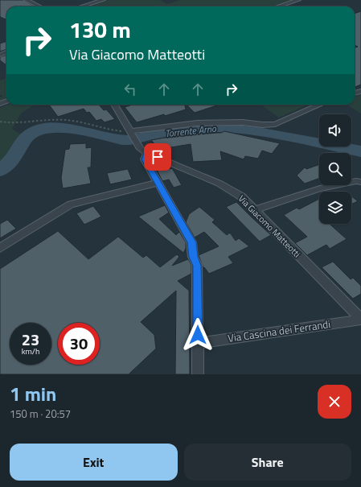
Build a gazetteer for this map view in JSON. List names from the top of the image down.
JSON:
{
  "streets": {
    "street": ["Via Giacomo Matteotti", "Via Cascina dei Ferrandi"]
  },
  "crossings": [
    ["Via Giacomo Matteotti", "Via Cascina dei Ferrandi"]
  ],
  "water": ["Torrente Arno"],
  "page": {
    "turn": ["130 m", "Via Giacomo Matteotti"],
    "speed": "23 km/h",
    "limit": "30",
    "heading": ["1 min", "150 m · 20:57"],
    "buttons": ["Exit", "Share"]
  }
}
